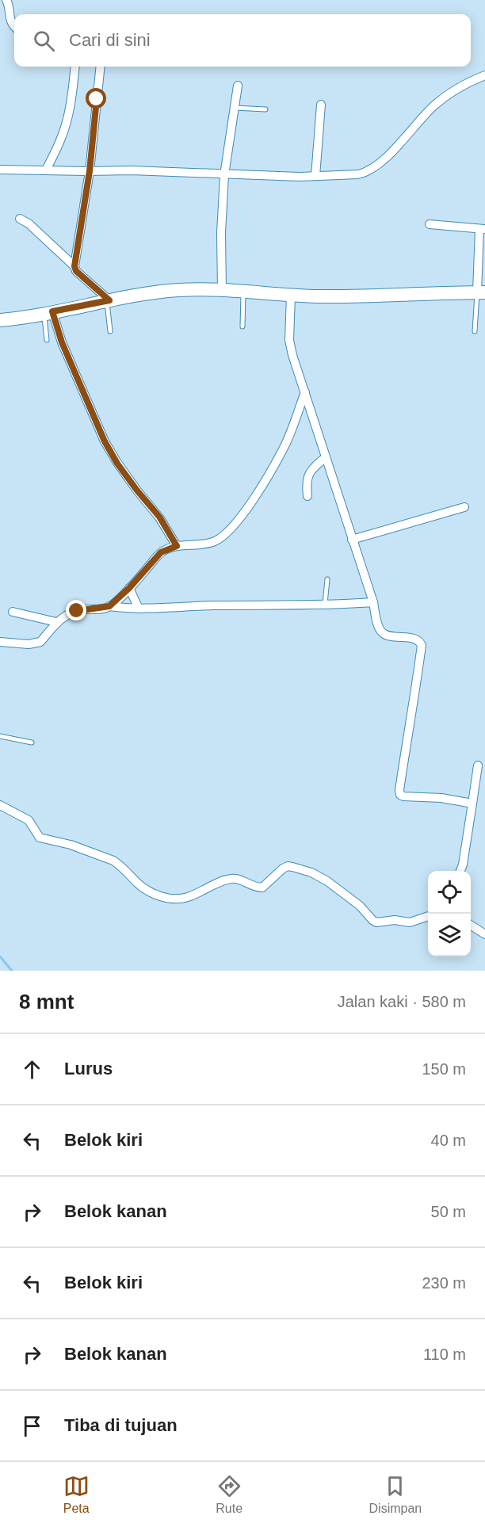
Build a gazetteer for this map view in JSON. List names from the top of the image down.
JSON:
{
  "page": {
    "search": "Cari di sini",
    "heading": ["8 mnt", "Jalan kaki · 580 m"],
    "list": [
      ["Lurus", "150 m"],
      ["Belok kiri", "40 m"],
      ["Belok kanan", "50 m"],
      ["Belok kiri", "230 m"],
      ["Belok kanan", "110 m"],
      "Tiba di tujuan"
    ],
    "nav": ["Peta", "Rute", "Disimpan"]
  }
}
